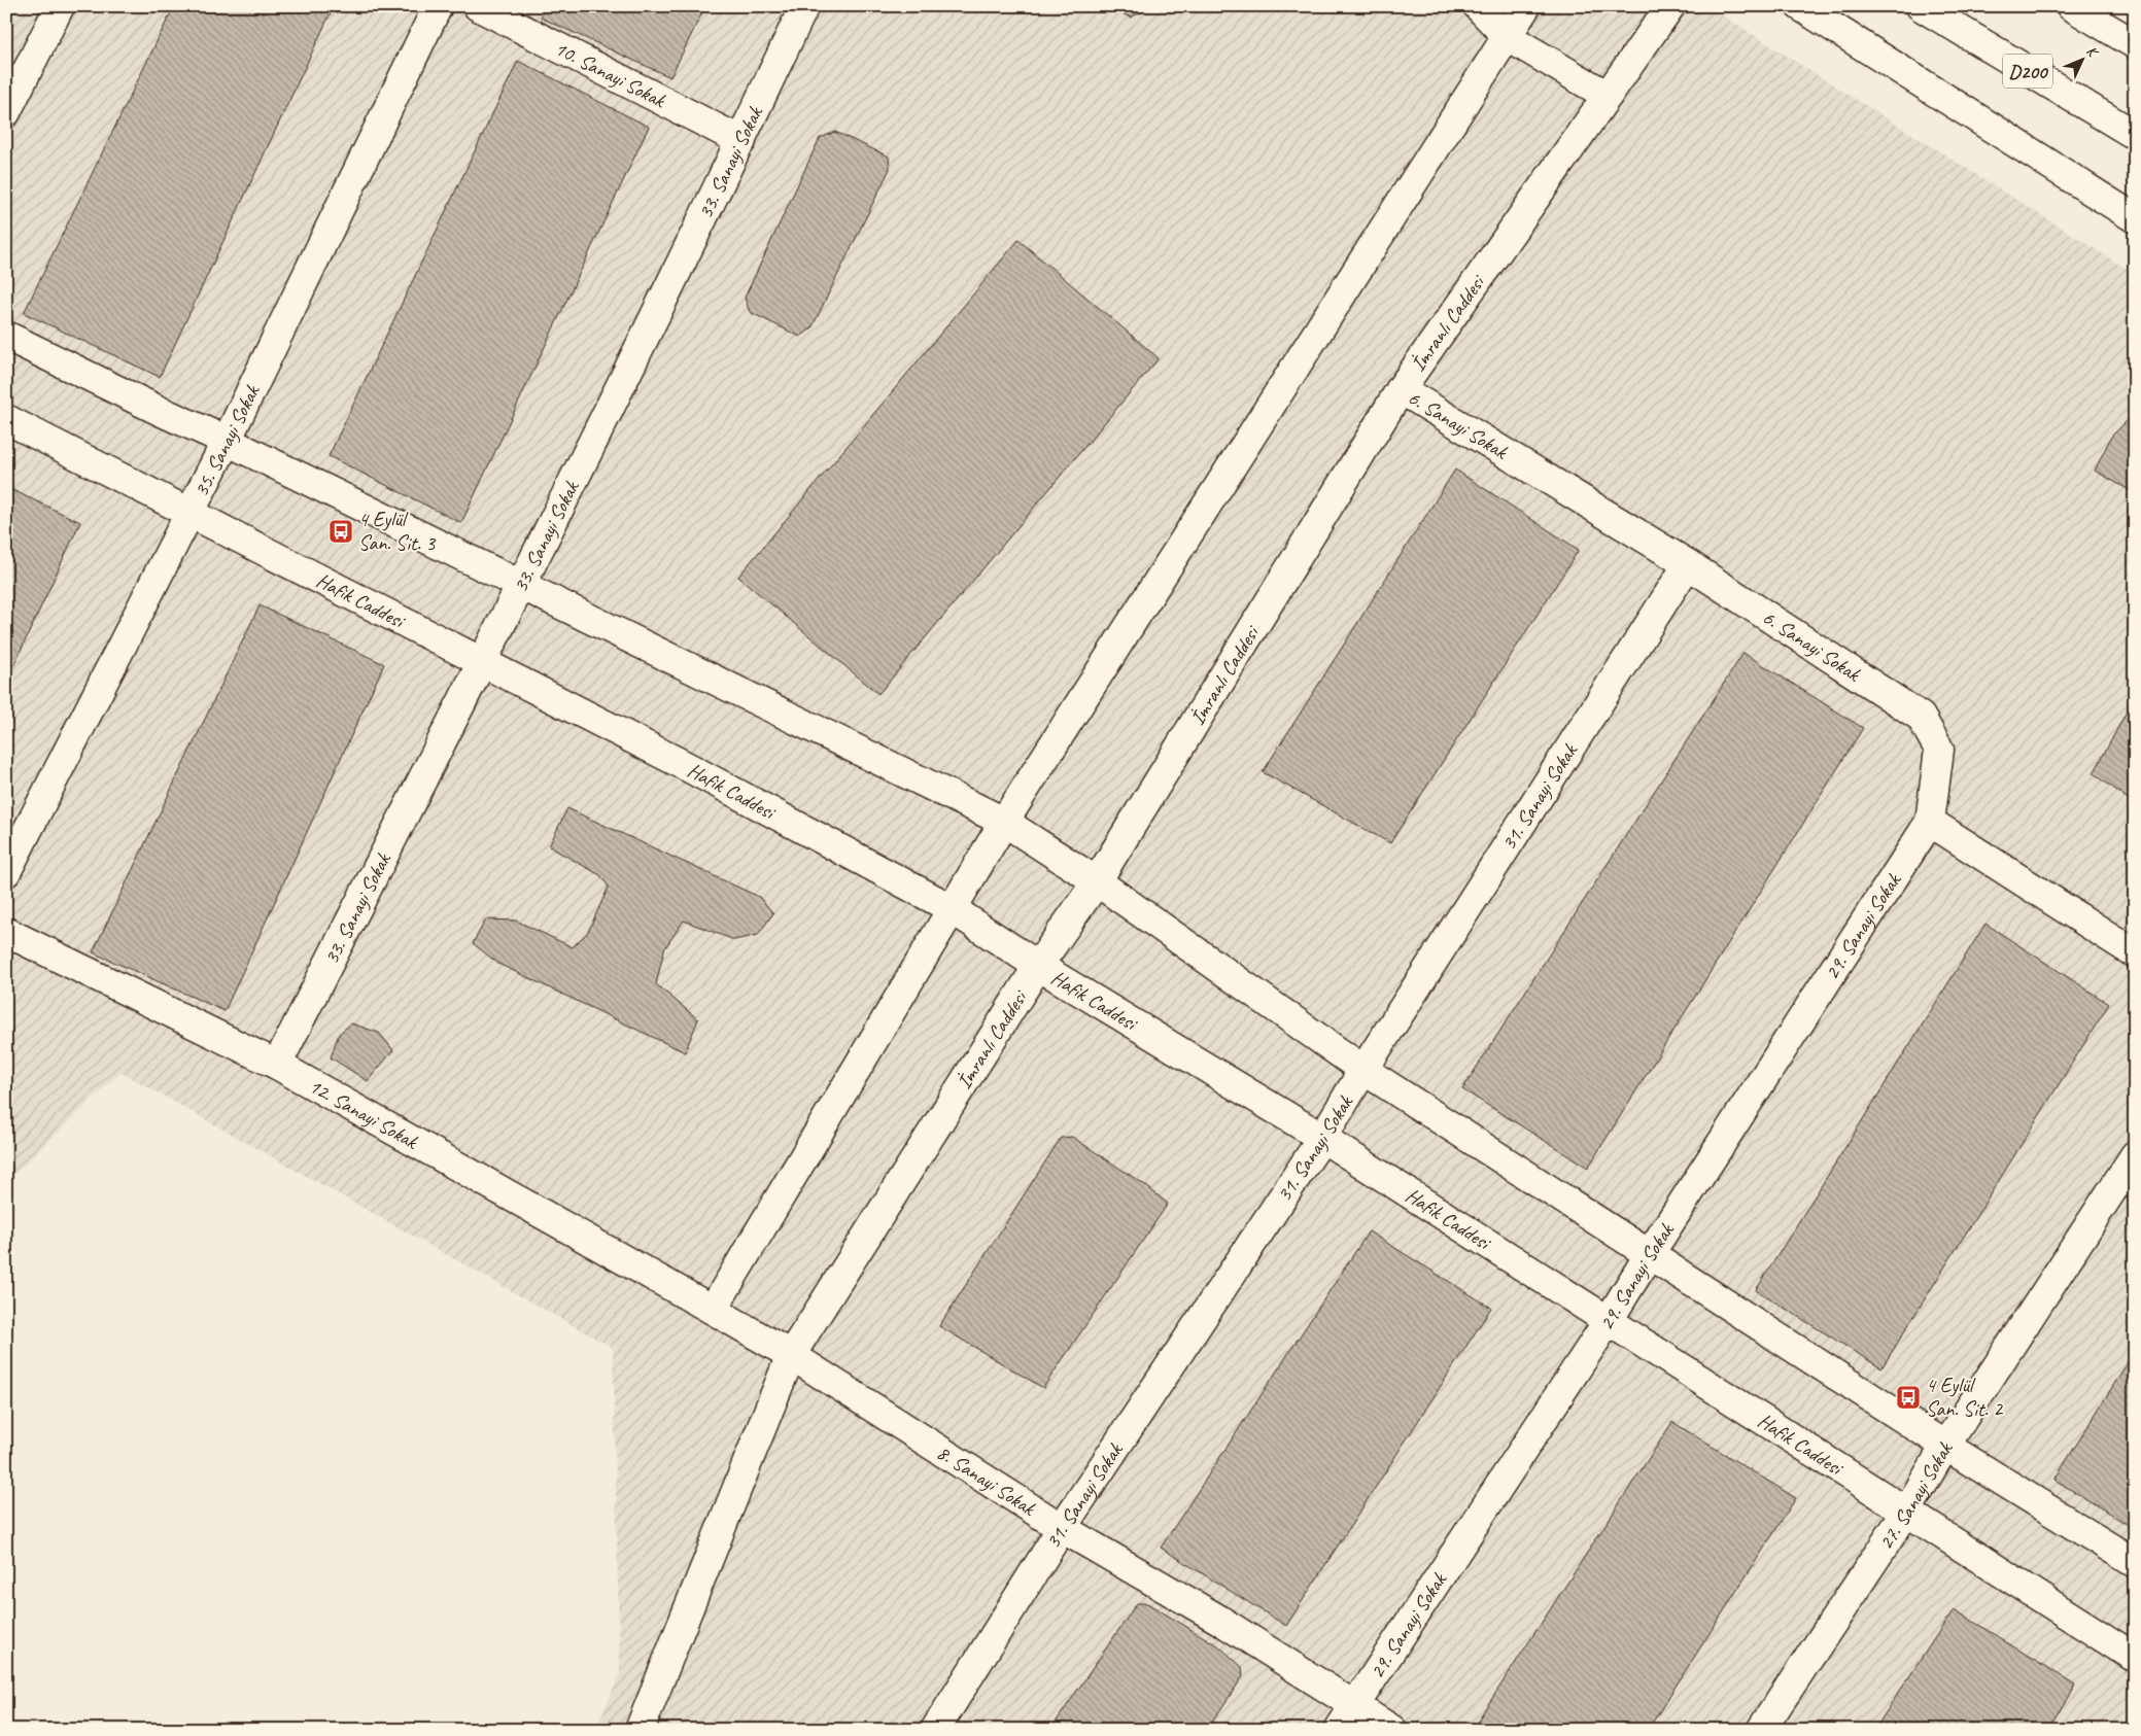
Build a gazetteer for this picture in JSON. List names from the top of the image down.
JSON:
{
  "streets": {
    "main road": [
      "D200",
      "10. Sanayi Sokak",
      "33. Sanayi Sokak",
      "İmranlı Caddesi",
      "6. Sanayi Sokak",
      "35. Sanayi Sokak",
      "Hafik Caddesi",
      "31. Sanayi Sokak",
      "29. Sanayi Sokak",
      "12. Sanayi Sokak",
      "8. Sanayi Sokak",
      "27. Sanayi Sokak"
    ]
  },
  "crossings": [
    ["10. Sanayi Sokak", "33. Sanayi Sokak"],
    ["33. Sanayi Sokak", "Hafik Caddesi"],
    ["33. Sanayi Sokak", "12. Sanayi Sokak"],
    ["İmranlı Caddesi", "6. Sanayi Sokak"],
    ["İmranlı Caddesi", "Hafik Caddesi"],
    ["İmranlı Caddesi", "8. Sanayi Sokak"],
    ["6. Sanayi Sokak", "31. Sanayi Sokak"],
    ["6. Sanayi Sokak", "29. Sanayi Sokak"],
    ["35. Sanayi Sokak", "Hafik Caddesi"],
    ["Hafik Caddesi", "31. Sanayi Sokak"],
    ["Hafik Caddesi", "29. Sanayi Sokak"],
    ["Hafik Caddesi", "27. Sanayi Sokak"],
    ["31. Sanayi Sokak", "8. Sanayi Sokak"],
    ["29. Sanayi Sokak", "8. Sanayi Sokak"],
    ["12. Sanayi Sokak", "8. Sanayi Sokak"]
  ],
  "places": {
    "bus stop": ["4 Eylül San. Sit. 3", "4 Eylül San. Sit. 2"]
  },
  "north": "top right"
}
